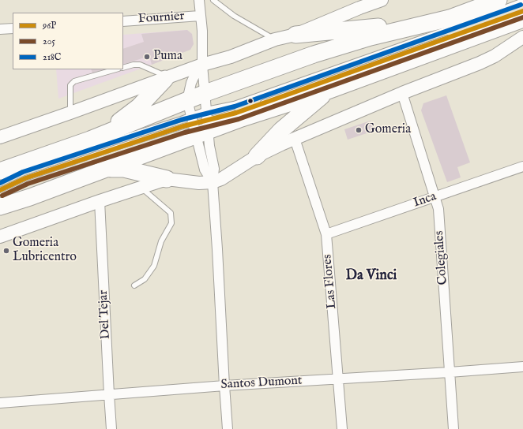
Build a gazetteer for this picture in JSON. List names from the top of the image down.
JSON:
{
  "streets": {
    "street": [
      "Fournier",
      "Inca",
      "Colegiales",
      "Las Flores",
      "Del Tejar",
      "Santos Dumont"
    ]
  },
  "crossings": [
    ["Inca", "Colegiales"],
    ["Inca", "Las Flores"],
    ["Colegiales", "Santos Dumont"],
    ["Las Flores", "Santos Dumont"],
    ["Del Tejar", "Santos Dumont"]
  ],
  "districts": ["Da Vinci"],
  "places": ["Puma", "Gomeria", "Gomeria Lubricentro"],
  "lines": ["transit line 218C", "transit line 96P", "transit line 205"],
  "legend": ["96P", "205", "218C"]
}
